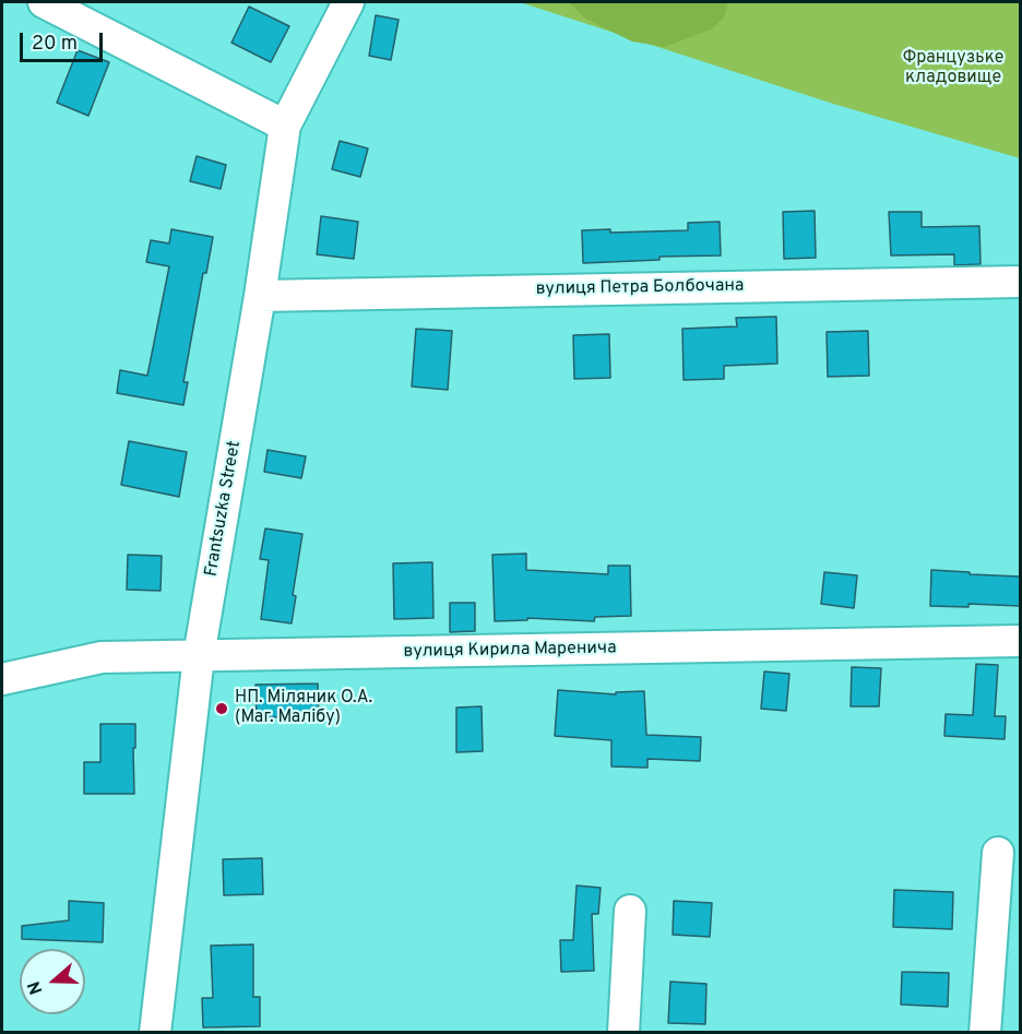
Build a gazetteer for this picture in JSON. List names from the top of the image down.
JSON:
{
  "streets": {
    "street": ["вулиця Петра Болбочана", "Frantsuzka Street", "вулиця Кирила Маренича"]
  },
  "crossings": [
    ["вулиця Петра Болбочана", "Frantsuzka Street"],
    ["Frantsuzka Street", "вулиця Кирила Маренича"]
  ],
  "parks": ["Французьке кладовище"],
  "places": ["НП. Міляник О.А. (Маг. Малібу)"],
  "scale_bar": "20 m",
  "north": "left"
}
